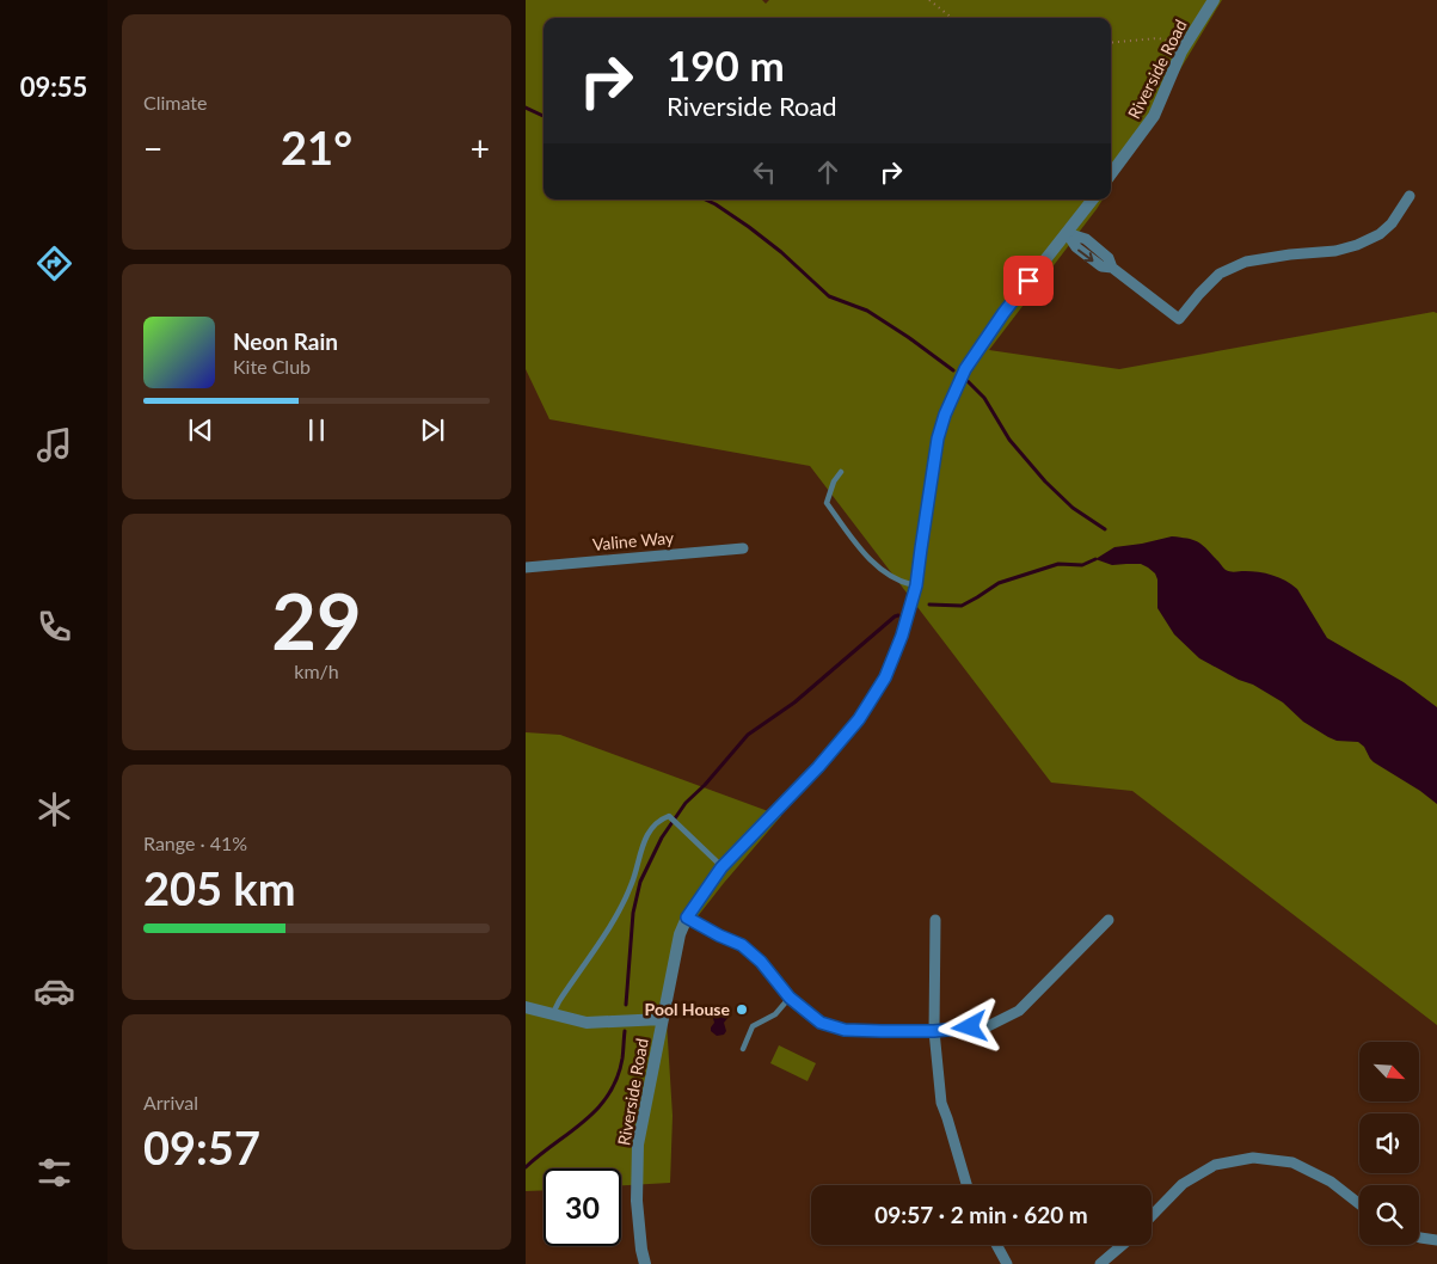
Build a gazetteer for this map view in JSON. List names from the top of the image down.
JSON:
{
  "streets": {
    "street": ["Riverside Road", "Valine Way"]
  },
  "places": ["Pool House"],
  "north": "bottom right",
  "page": {
    "tabs": "09:55",
    "tile": [
      "Climate",
      ["29", "km/h"],
      ["Range · 41%", "205 km"],
      ["Arrival", "09:57"]
    ],
    "turn": ["190 m", "Riverside Road"],
    "heat": ["−", "21°", "+"],
    "song": ["Neon Rain", "Kite Club"],
    "limit": "30",
    "trip": "09:57 · 2 min · 620 m"
  }
}
